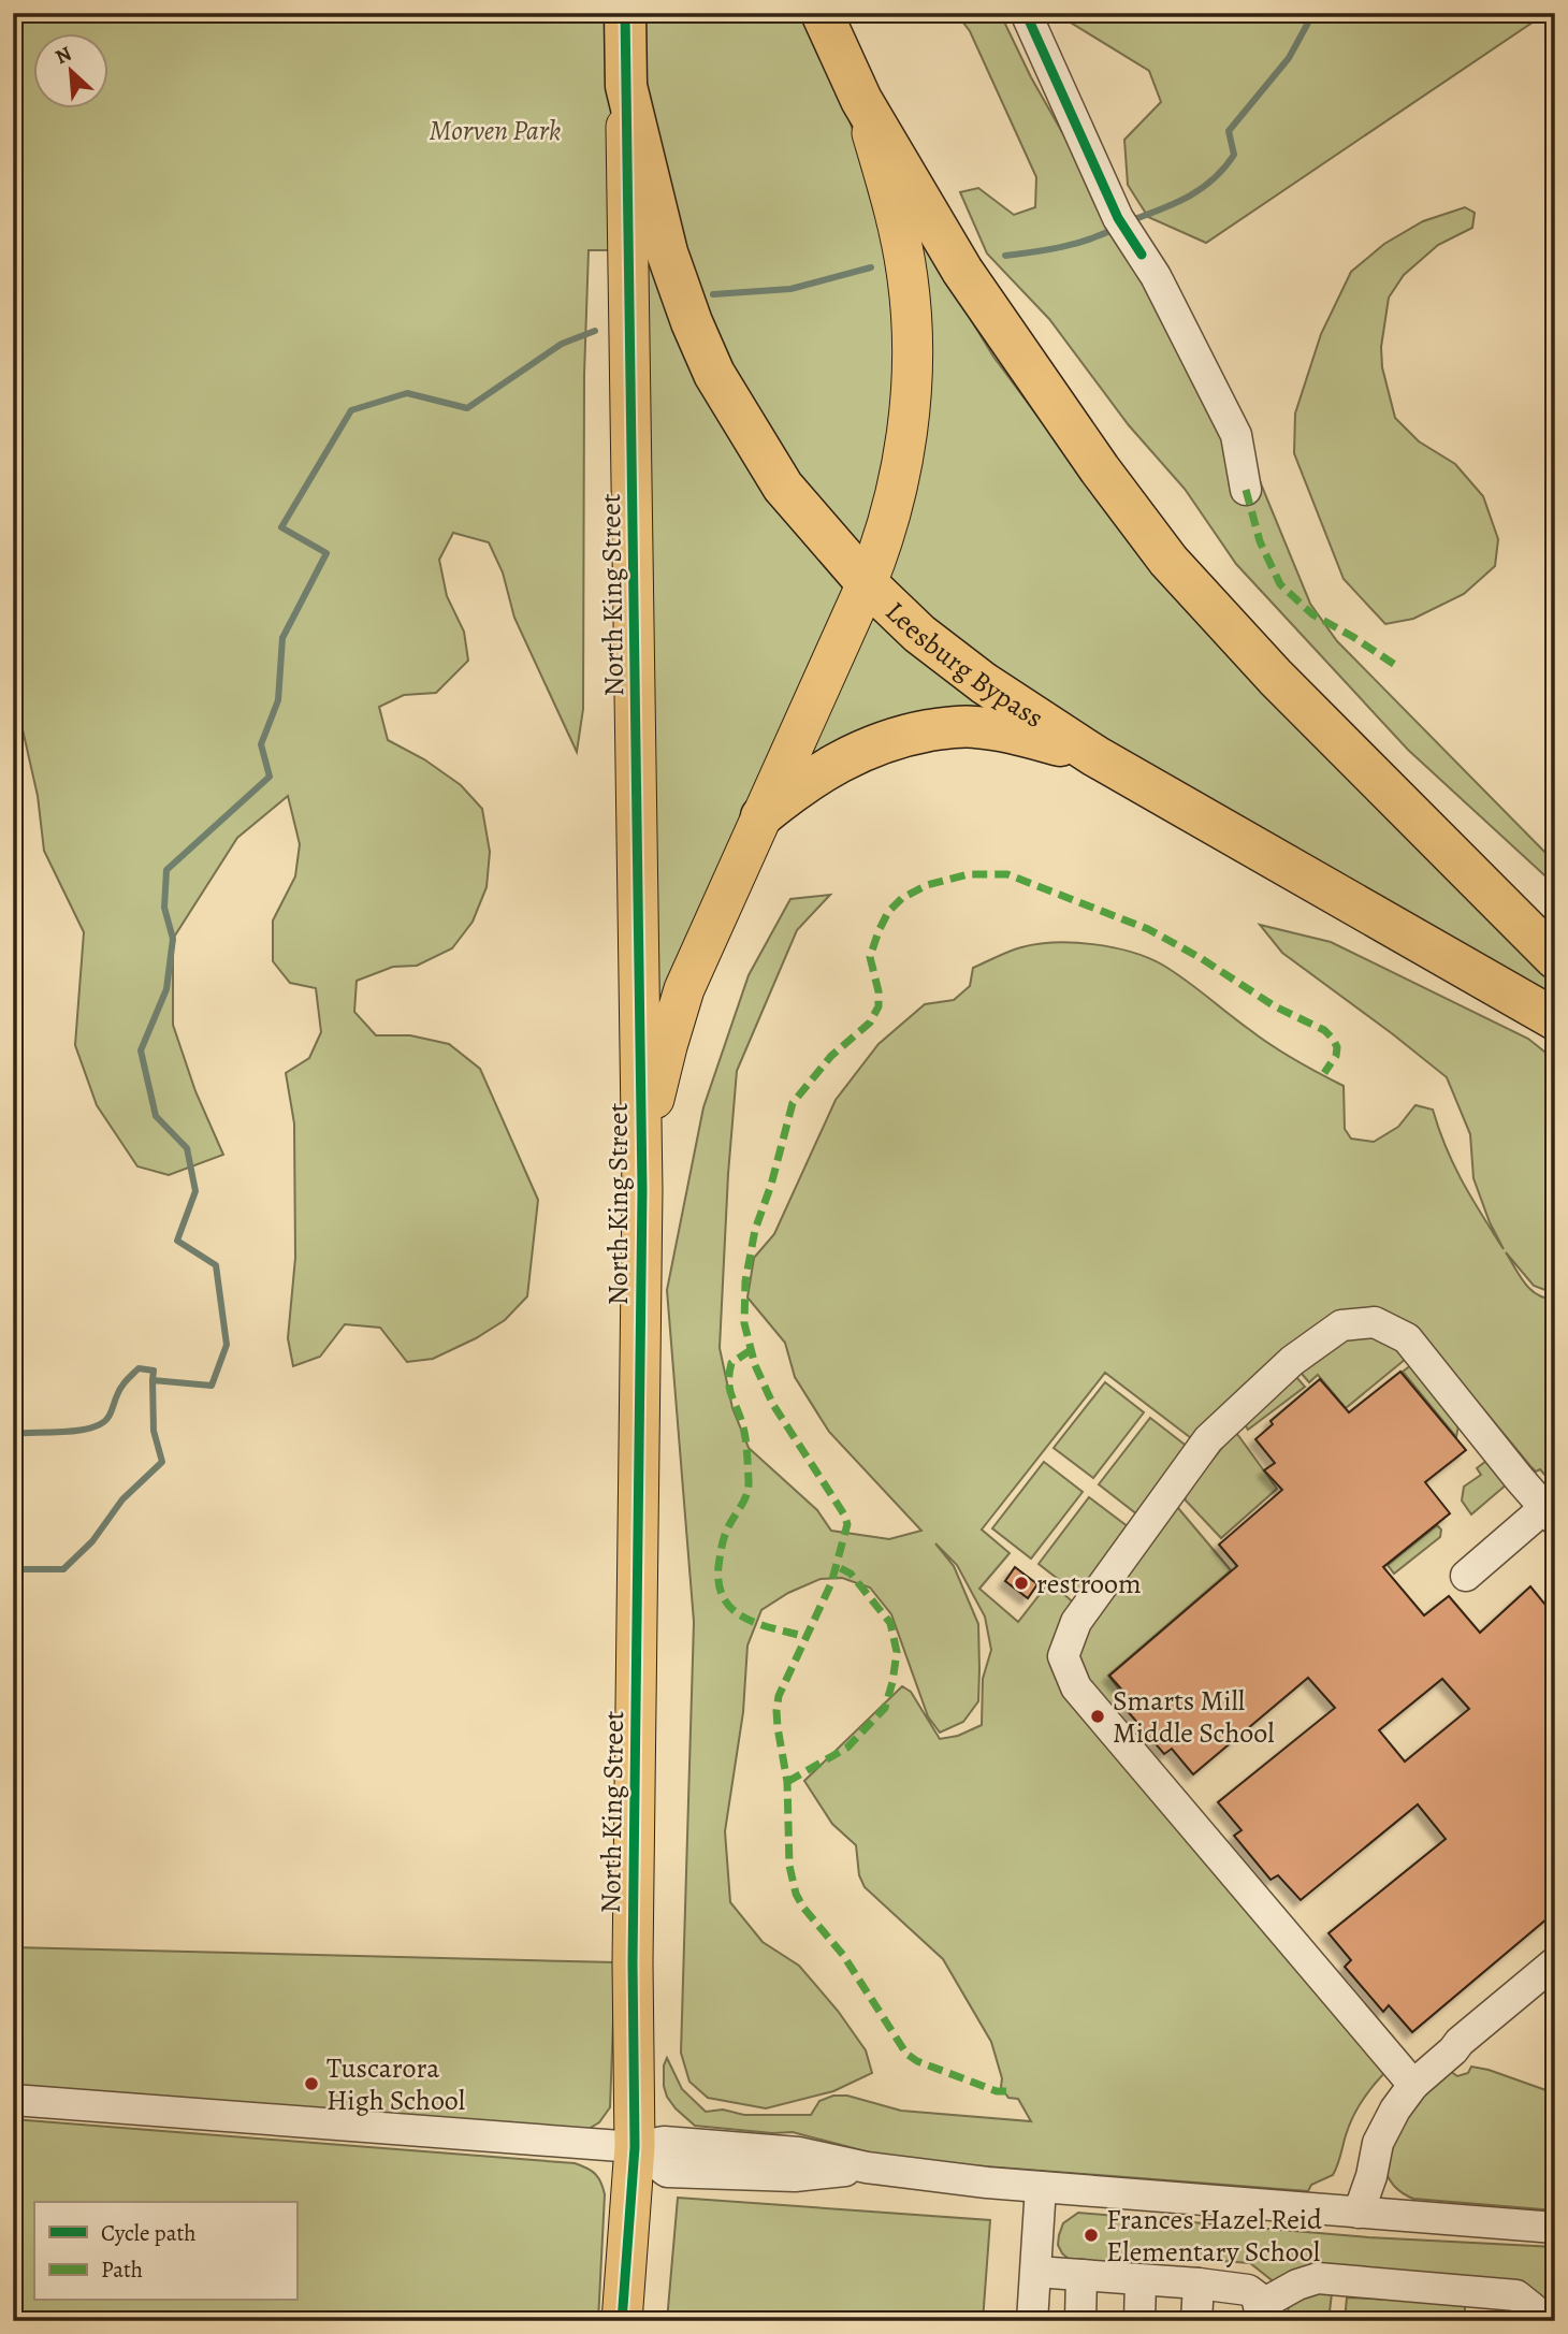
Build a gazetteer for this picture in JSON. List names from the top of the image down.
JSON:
{
  "streets": {
    "highway": ["Leesburg Bypass"],
    "main road": ["North King Street"]
  },
  "crossings": [
    ["North King Street", "Leesburg Bypass"]
  ],
  "parks": ["Morven Park"],
  "places": [
    "restroom",
    "Smarts Mill Middle School",
    "Tuscarora High School",
    "Frances Hazel Reid Elementary School"
  ],
  "legend": ["Cycle path", "Path"],
  "north": "top left"
}
